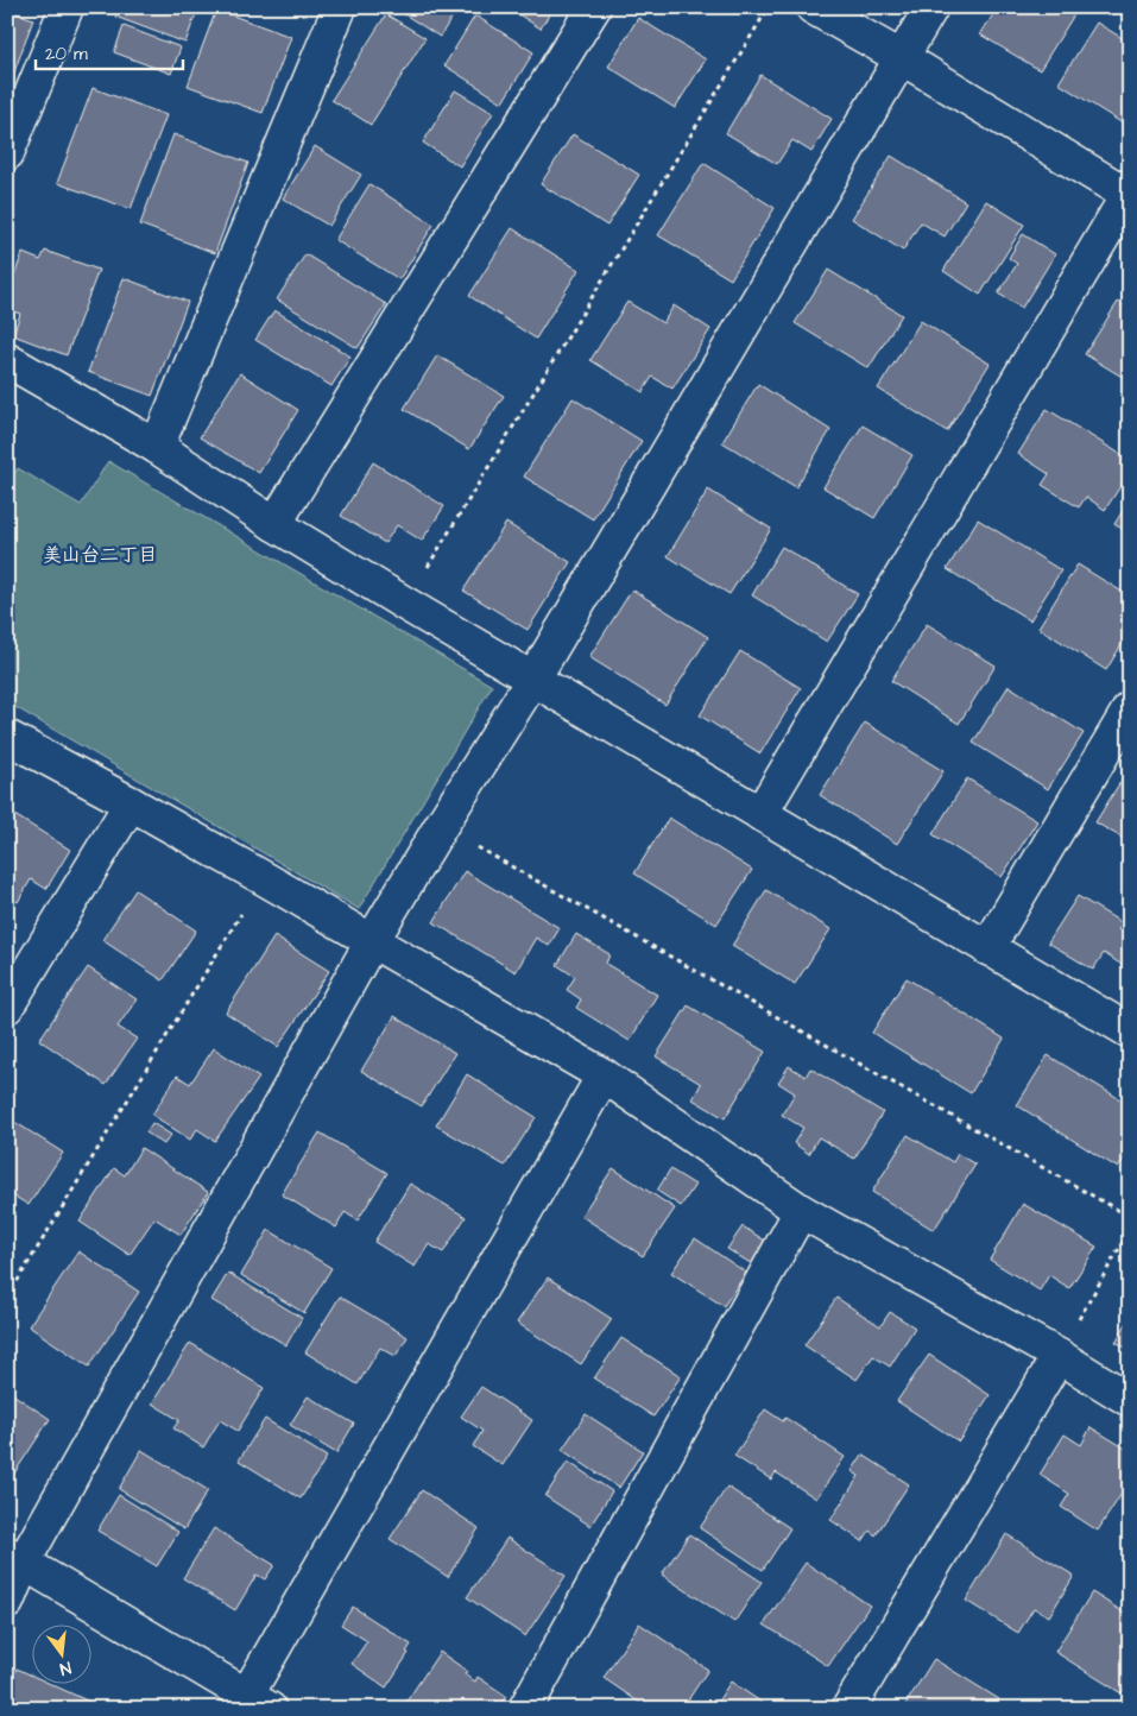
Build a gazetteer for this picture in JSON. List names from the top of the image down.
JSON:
{
  "districts": ["美山台二丁目"],
  "scale_bar": "20 m",
  "north": "bottom"
}
